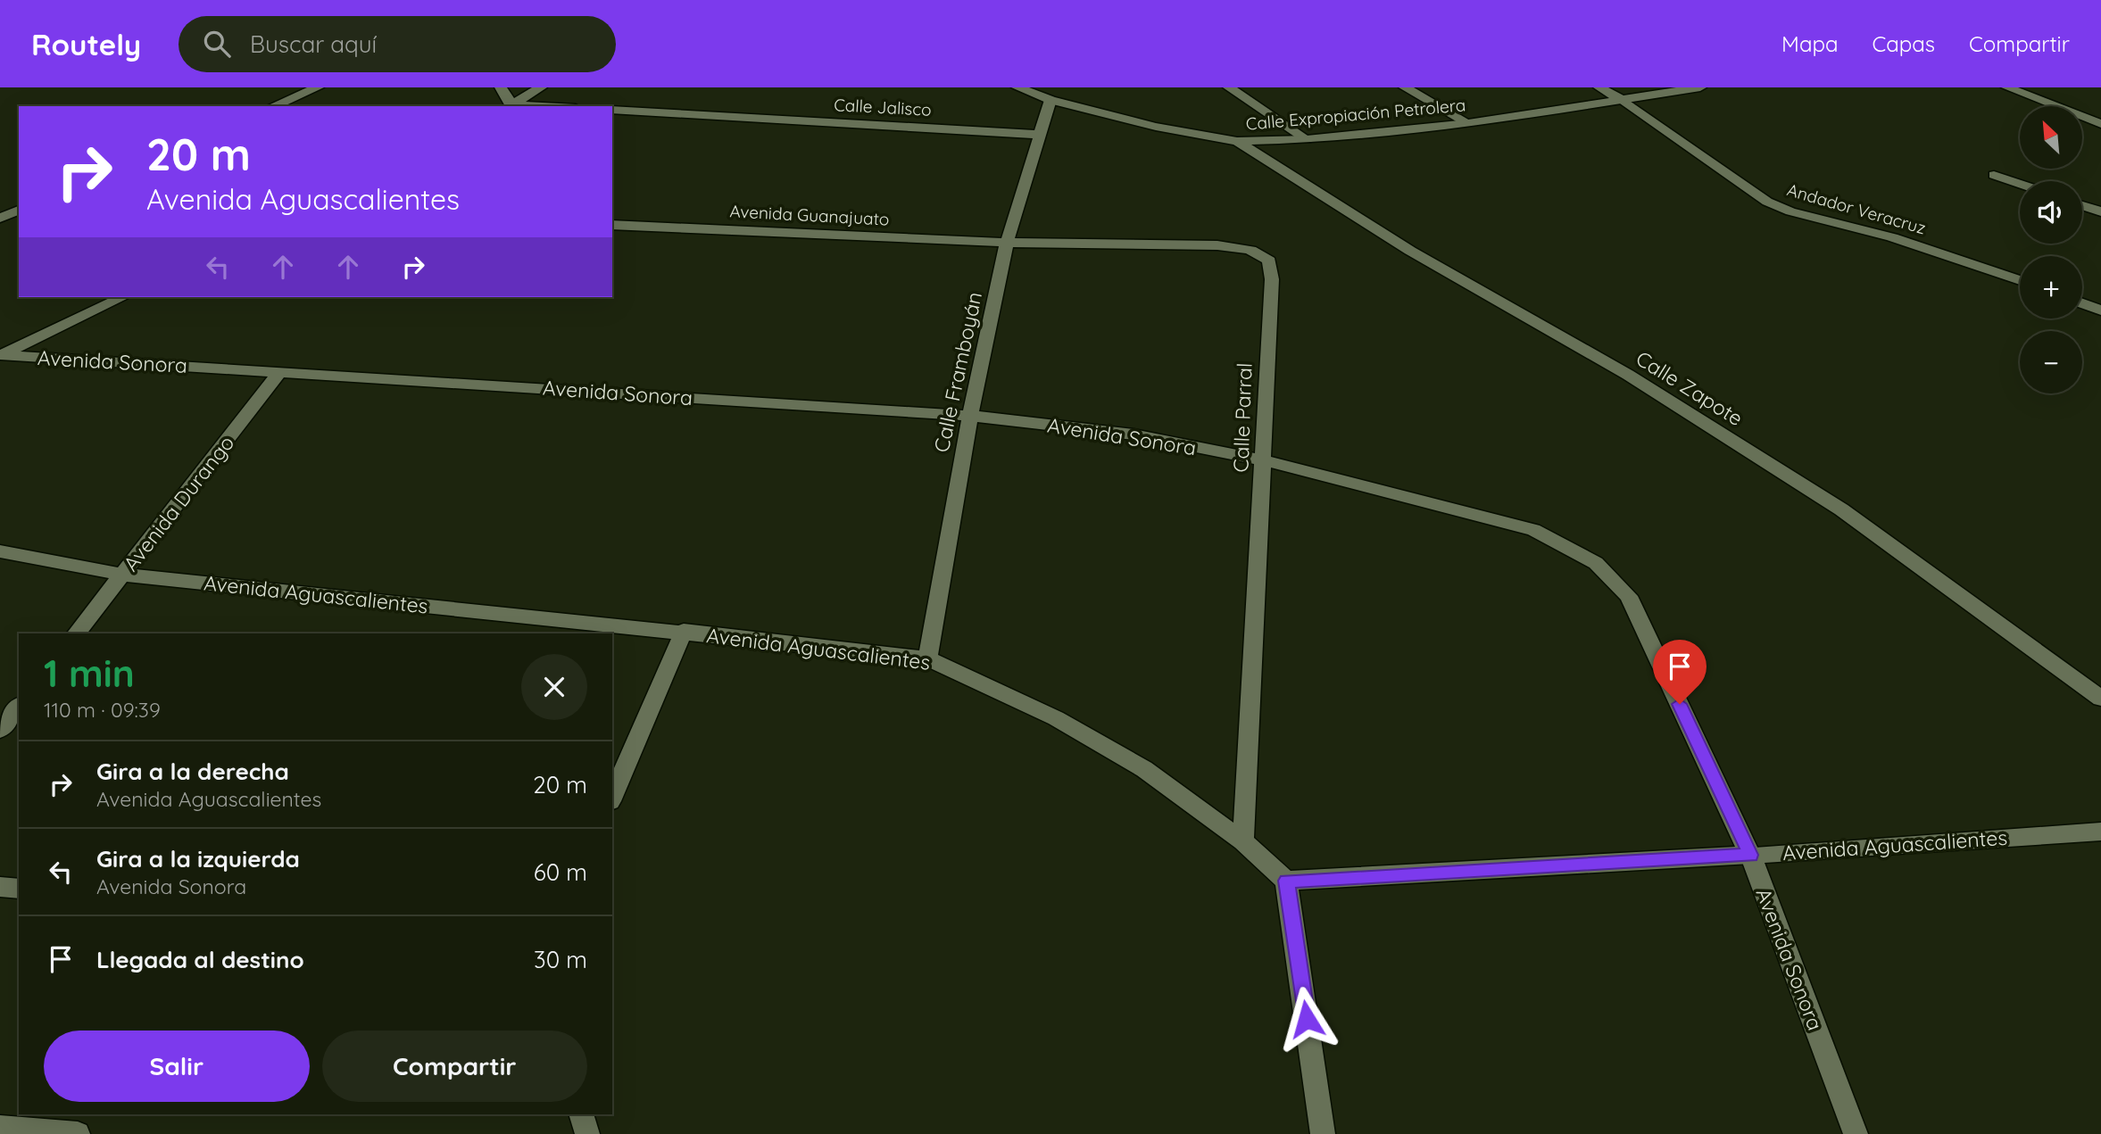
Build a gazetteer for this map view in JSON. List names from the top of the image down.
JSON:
{
  "streets": {
    "street": [
      "Calle Jalisco",
      "Calle Expropiación Petrolera",
      "Andador Veracruz",
      "Avenida Guanajuato",
      "Avenida Sonora",
      "Calle Framboyán",
      "Calle Zapote",
      "Calle Parral",
      "Avenida Durango",
      "Avenida Aguascalientes"
    ]
  },
  "crossings": [
    ["Calle Jalisco", "Calle Framboyán"],
    ["Calle Expropiación Petrolera", "Andador Veracruz"],
    ["Calle Expropiación Petrolera", "Calle Framboyán"],
    ["Calle Expropiación Petrolera", "Calle Zapote"],
    ["Avenida Guanajuato", "Calle Framboyán"],
    ["Avenida Guanajuato", "Calle Parral"],
    ["Avenida Sonora", "Calle Framboyán"],
    ["Avenida Sonora", "Calle Parral"],
    ["Avenida Sonora", "Avenida Durango"],
    ["Avenida Sonora", "Avenida Aguascalientes"],
    ["Calle Framboyán", "Calle Parral"],
    ["Calle Framboyán", "Avenida Aguascalientes"],
    ["Calle Parral", "Avenida Aguascalientes"],
    ["Avenida Durango", "Avenida Aguascalientes"]
  ],
  "north": "top left",
  "page": {
    "header": "Routely",
    "search": "Buscar aquí",
    "nav": ["Mapa", "Capas", "Compartir"],
    "map_buttons": ["+", "−"],
    "turn": ["20 m", "Avenida Aguascalientes"],
    "heading": ["1 min", "110 m · 09:39"],
    "list": [
      {
        "name": "Gira a la derecha",
        "note": "Avenida Aguascalientes",
        "value": "20 m"
      },
      {
        "name": "Gira a la izquierda",
        "note": "Avenida Sonora",
        "value": "60 m"
      },
      {
        "name": "Llegada al destino",
        "value": "30 m"
      }
    ],
    "buttons": ["Salir", "Compartir"]
  }
}
